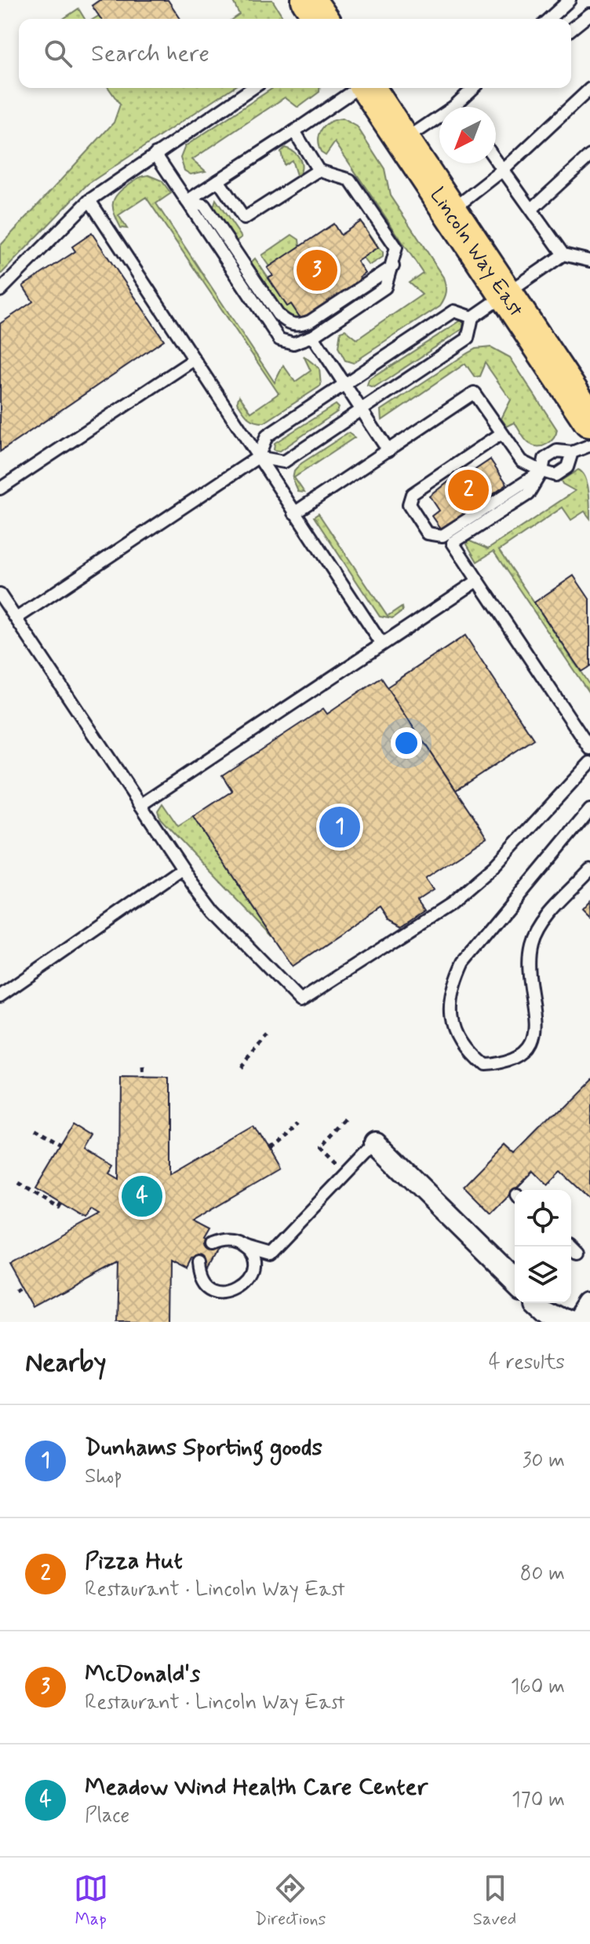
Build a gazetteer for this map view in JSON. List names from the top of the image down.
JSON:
{
  "streets": {
    "main road": ["Lincoln Way East"]
  },
  "north": "bottom left",
  "page": {
    "search": "Search here",
    "pins": [
      "3",
      "2",
      "1",
      "4"
    ],
    "heading": ["Nearby", "4 results"],
    "list": [
      {
        "mark": "1",
        "name": "Dunhams Sporting goods",
        "note": "Shop",
        "value": "30 m"
      },
      {
        "mark": "2",
        "name": "Pizza Hut",
        "note": "Restaurant · Lincoln Way East",
        "value": "80 m"
      },
      {
        "mark": "3",
        "name": "McDonald's",
        "note": "Restaurant · Lincoln Way East",
        "value": "160 m"
      },
      {
        "mark": "4",
        "name": "Meadow Wind Health Care Center",
        "note": "Place",
        "value": "170 m"
      }
    ],
    "nav": ["Map", "Directions", "Saved"]
  }
}
